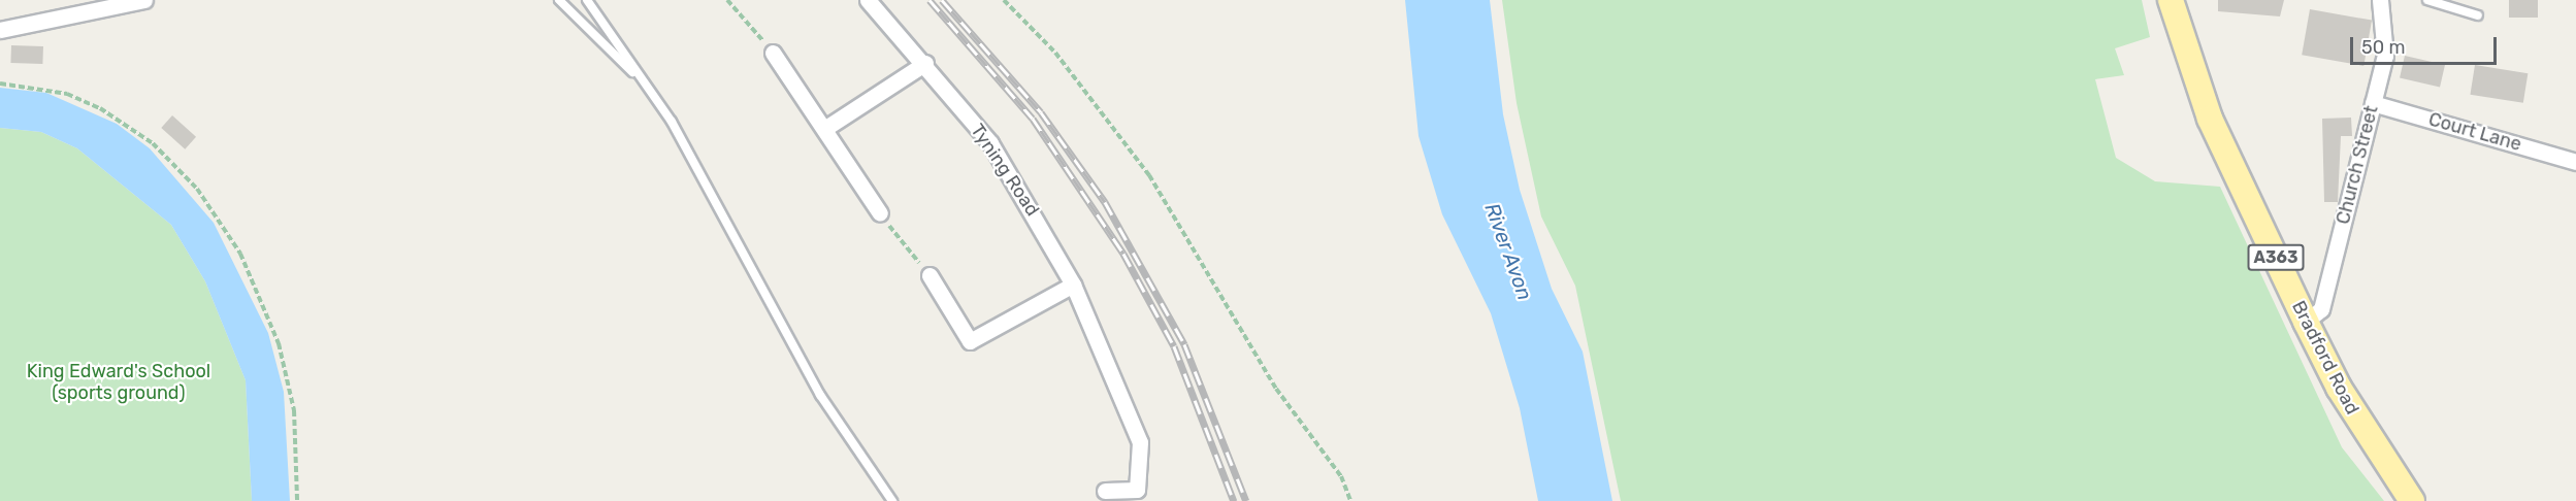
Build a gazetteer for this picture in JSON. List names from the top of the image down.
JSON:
{
  "streets": {
    "main road": ["A363", "Bradford Road"],
    "street": ["Court Lane", "Church Street", "Tyning Road"]
  },
  "crossings": [
    ["Court Lane", "Church Street"],
    ["Church Street", "Bradford Road"]
  ],
  "water": ["River Avon"],
  "parks": ["King Edward's School (sports ground)"],
  "scale_bar": "50 m"
}
